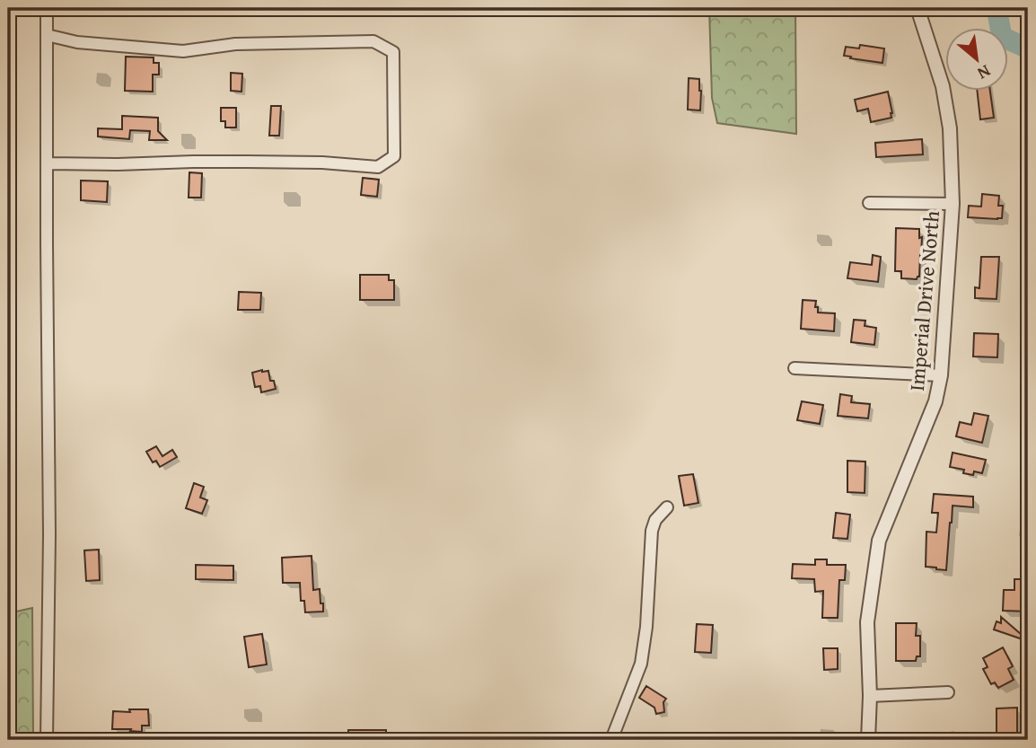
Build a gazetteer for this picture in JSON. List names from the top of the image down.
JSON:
{
  "streets": {
    "street": ["Imperial Drive North"]
  },
  "north": "bottom right"
}
